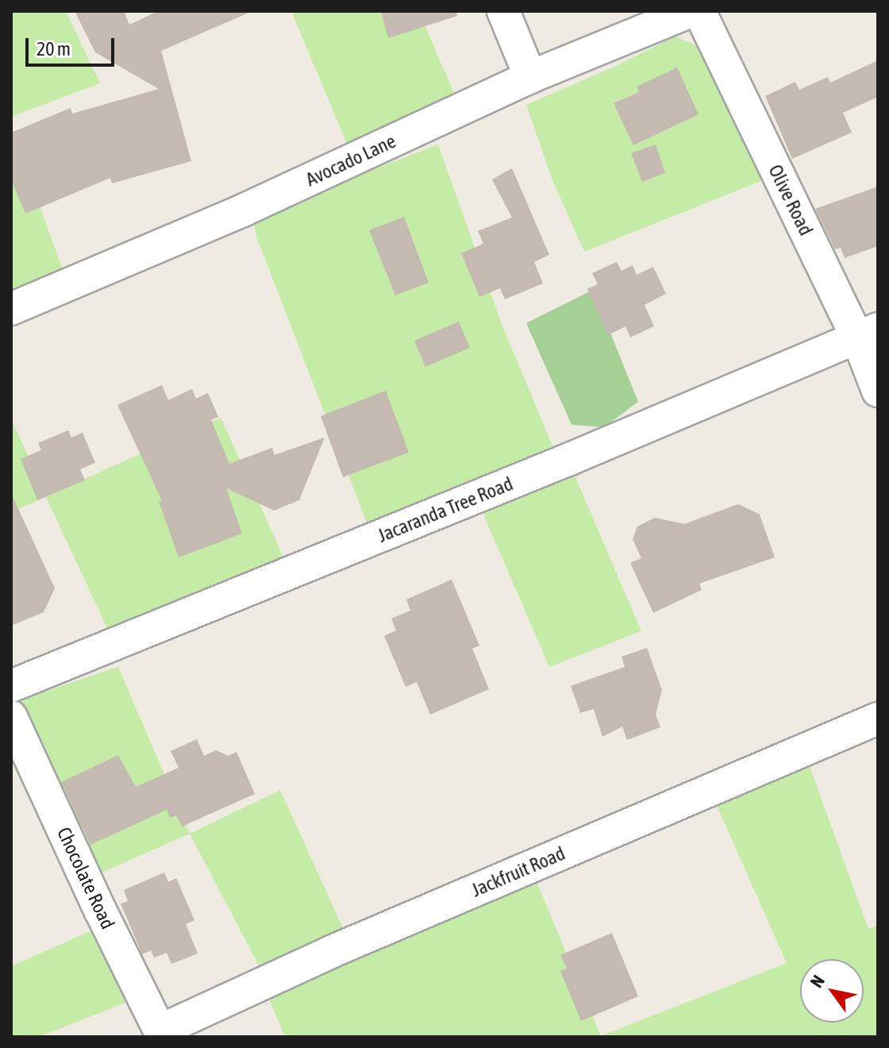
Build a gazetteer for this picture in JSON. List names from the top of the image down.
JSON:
{
  "streets": {
    "street": [
      "Avocado Lane",
      "Olive Road",
      "Jacaranda Tree Road",
      "Jackfruit Road",
      "Chocolate Road"
    ]
  },
  "crossings": [
    ["Olive Road", "Jacaranda Tree Road"],
    ["Jackfruit Road", "Chocolate Road"]
  ],
  "scale_bar": "20 m",
  "north": "top left"
}
